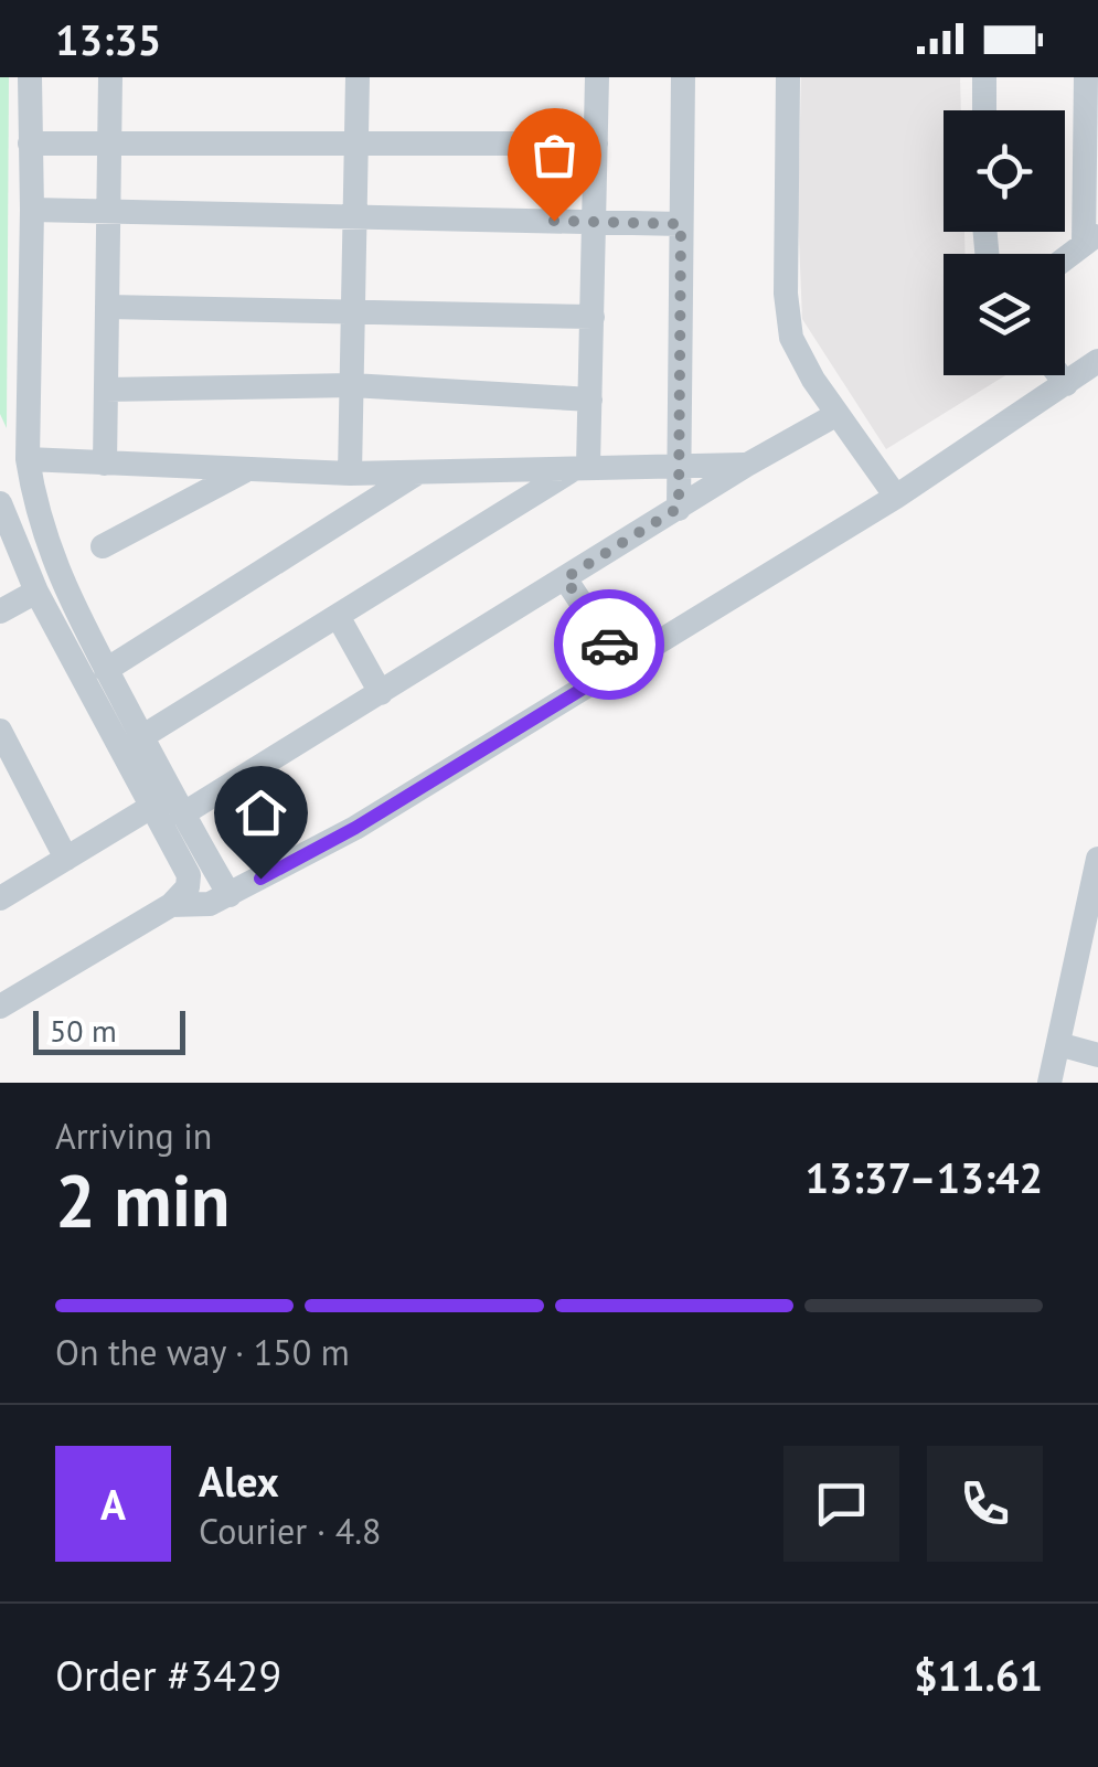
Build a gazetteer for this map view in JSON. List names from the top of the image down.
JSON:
{
  "scale_bar": "50 m",
  "page": {
    "status": "13:35",
    "scale": "50 m",
    "heading": ["2 min", "Arriving in", "13:37–13:42"],
    "panel": [
      "Alex",
      "Courier · 4.8",
      "Order #3429",
      "$11.61"
    ],
    "bar": "On the way · 150 m",
    "round": "A"
  }
}
